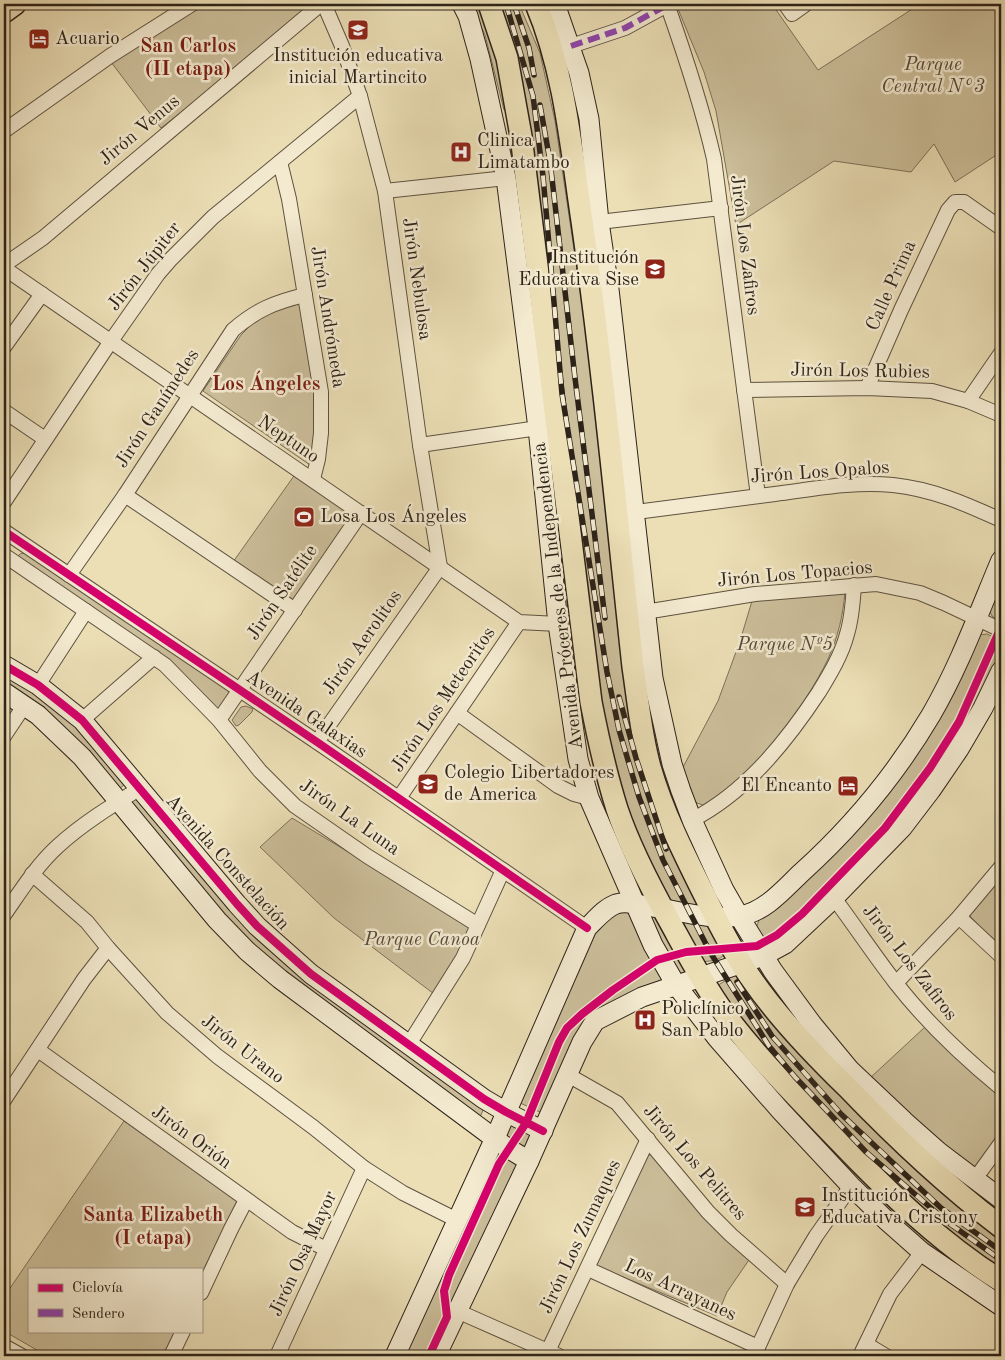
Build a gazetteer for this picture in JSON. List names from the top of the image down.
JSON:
{
  "streets": {
    "main road": ["Avenida Próceres de la Independencia", "Avenida Constelación"],
    "street": [
      "Jirón Venus",
      "Jirón Los Zafiros",
      "Jirón Júpiter",
      "Jirón Nebulosa",
      "Calle Prima",
      "Jirón Andrómeda",
      "Jirón Los Rubies",
      "Jirón Ganímedes",
      "Neptuno",
      "Jirón Los Opalos",
      "Jirón Los Topacios",
      "Jirón Satélite",
      "Jirón Aerolitos",
      "Jirón Los Meteoritos",
      "Avenida Galaxias",
      "Jirón La Luna",
      "Jirón Urano",
      "Jirón Orión",
      "Jirón Los Pelitres",
      "Jirón Los Zumaques",
      "Jirón Osa Mayor",
      "Los Arrayanes"
    ]
  },
  "crossings": [
    ["Jirón Venus", "Jirón Nebulosa"],
    ["Jirón Venus", "Neptuno"],
    ["Jirón Los Zafiros", "Jirón Los Rubies"],
    ["Jirón Los Zafiros", "Jirón Los Opalos"],
    ["Jirón Júpiter", "Jirón Nebulosa"],
    ["Jirón Júpiter", "Jirón Andrómeda"],
    ["Jirón Júpiter", "Neptuno"],
    ["Jirón Nebulosa", "Neptuno"],
    ["Jirón Nebulosa", "Jirón Aerolitos"],
    ["Calle Prima", "Jirón Los Rubies"],
    ["Jirón Andrómeda", "Jirón Ganímedes"],
    ["Jirón Andrómeda", "Neptuno"],
    ["Jirón Ganímedes", "Neptuno"],
    ["Jirón Ganímedes", "Avenida Galaxias"],
    ["Neptuno", "Jirón Satélite"],
    ["Neptuno", "Jirón Aerolitos"],
    ["Neptuno", "Jirón Los Meteoritos"],
    ["Jirón Satélite", "Avenida Galaxias"],
    ["Jirón Satélite", "Jirón La Luna"],
    ["Jirón Aerolitos", "Avenida Galaxias"],
    ["Jirón Los Meteoritos", "Avenida Galaxias"],
    ["Jirón Urano", "Jirón Osa Mayor"],
    ["Jirón Orión", "Jirón Osa Mayor"],
    ["Jirón Los Pelitres", "Jirón Los Zumaques"],
    ["Jirón Los Zumaques", "Los Arrayanes"]
  ],
  "districts": ["San Carlos (II etapa)", "Los Ángeles", "Santa Elizabeth (I etapa)"],
  "parks": ["Parque Central N°3", "Parque Nº5", "Parque Canoa"],
  "places": {
    "school or university": [
      "Institución educativa inicial Martincito",
      "Institución Educativa Sise",
      "Colegio Libertadores de America",
      "Institución Educativa Cristony"
    ],
    "hotel": ["Acuario", "El Encanto"],
    "hospital": ["Clinica Limatambo", "Policlínico San Pablo"],
    "sports": ["Losa Los Ángeles"]
  },
  "legend": ["Ciclovía", "Sendero"]
}
